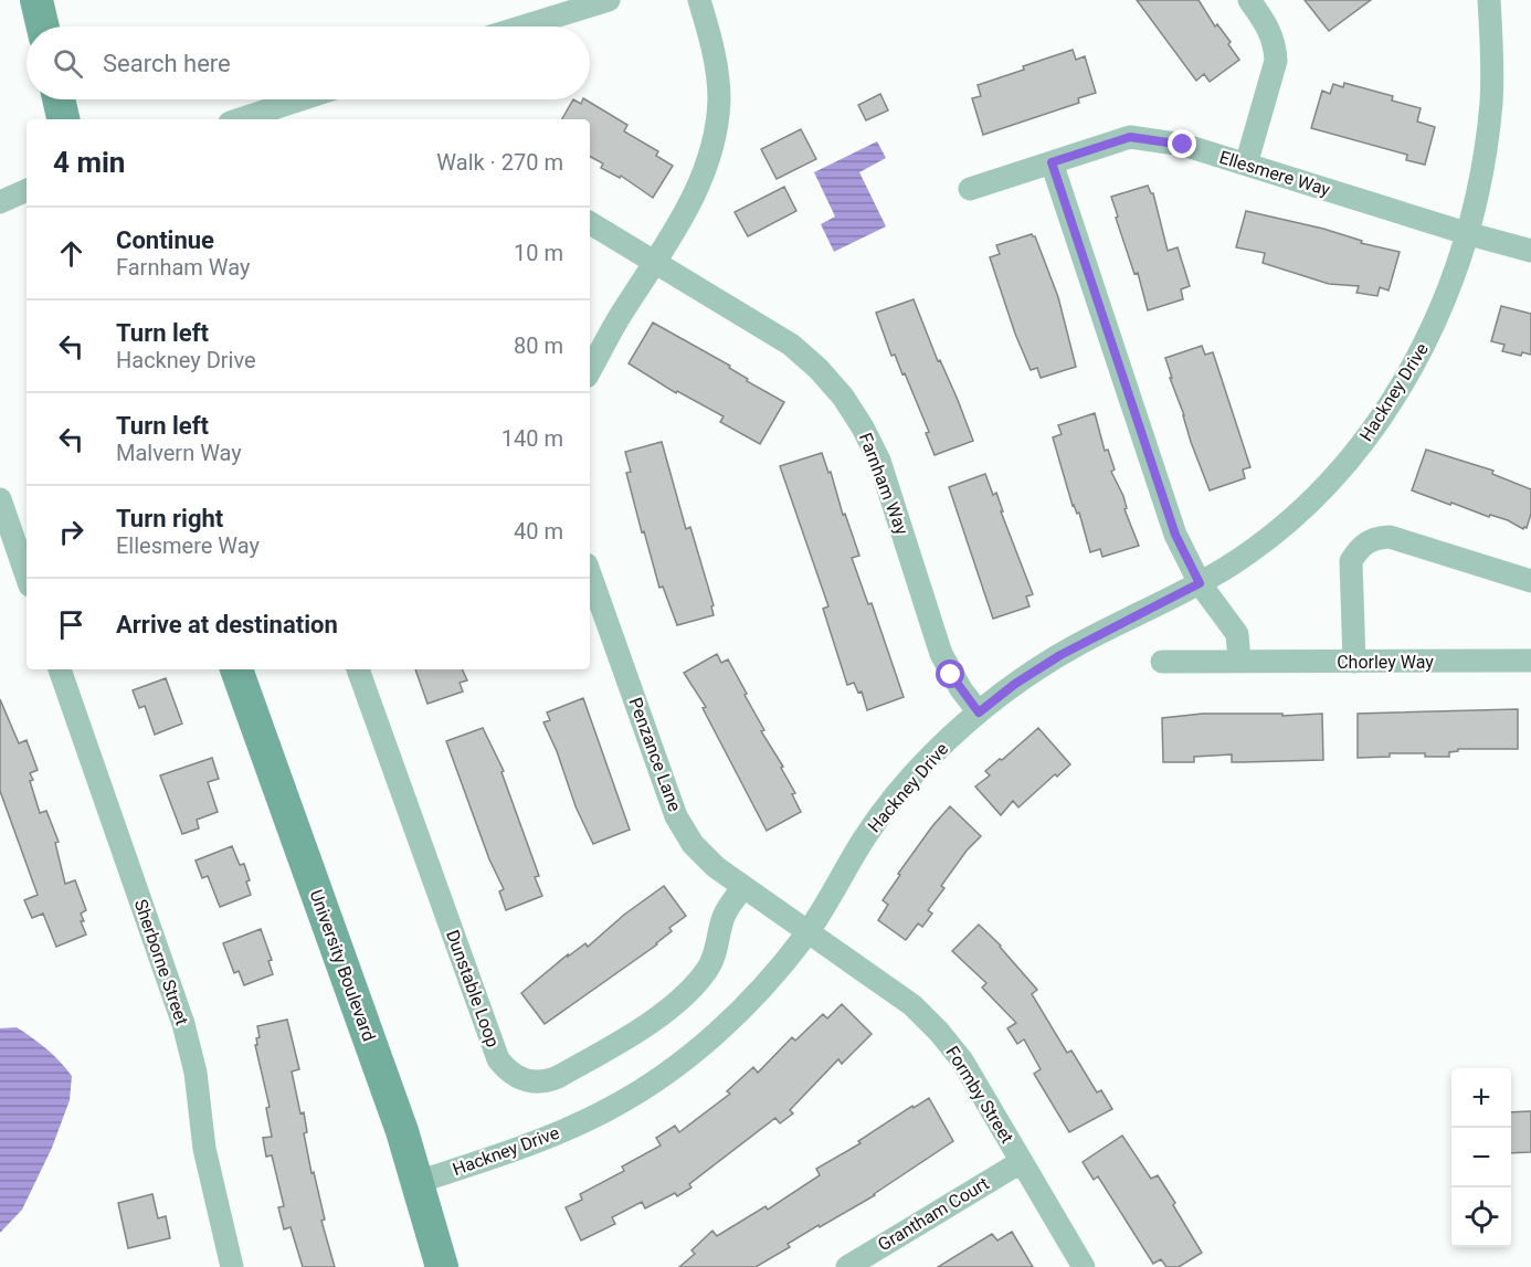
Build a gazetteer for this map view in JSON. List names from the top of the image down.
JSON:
{
  "streets": {
    "street": [
      "Ellesmere Way",
      "Hackney Drive",
      "Farnham Way",
      "Chorley Way",
      "Penzance Lane",
      "Sherborne Street",
      "University Boulevard",
      "Dunstable Loop",
      "Formby Street",
      "Grantham Court"
    ]
  },
  "crossings": [
    ["Ellesmere Way", "Hackney Drive"],
    ["Hackney Drive", "Farnham Way"],
    ["Hackney Drive", "Penzance Lane"],
    ["Hackney Drive", "University Boulevard"],
    ["Hackney Drive", "Formby Street"],
    ["Penzance Lane", "Dunstable Loop"],
    ["Penzance Lane", "Formby Street"],
    ["Formby Street", "Grantham Court"]
  ],
  "page": {
    "search": "Search here",
    "heading": ["4 min", "Walk · 270 m"],
    "list": [
      ["Continue", "Farnham Way", "10 m"],
      ["Turn left", "Hackney Drive", "80 m"],
      ["Turn left", "Malvern Way", "140 m"],
      ["Turn right", "Ellesmere Way", "40 m"],
      "Arrive at destination"
    ],
    "map_buttons": ["+", "−"]
  }
}
